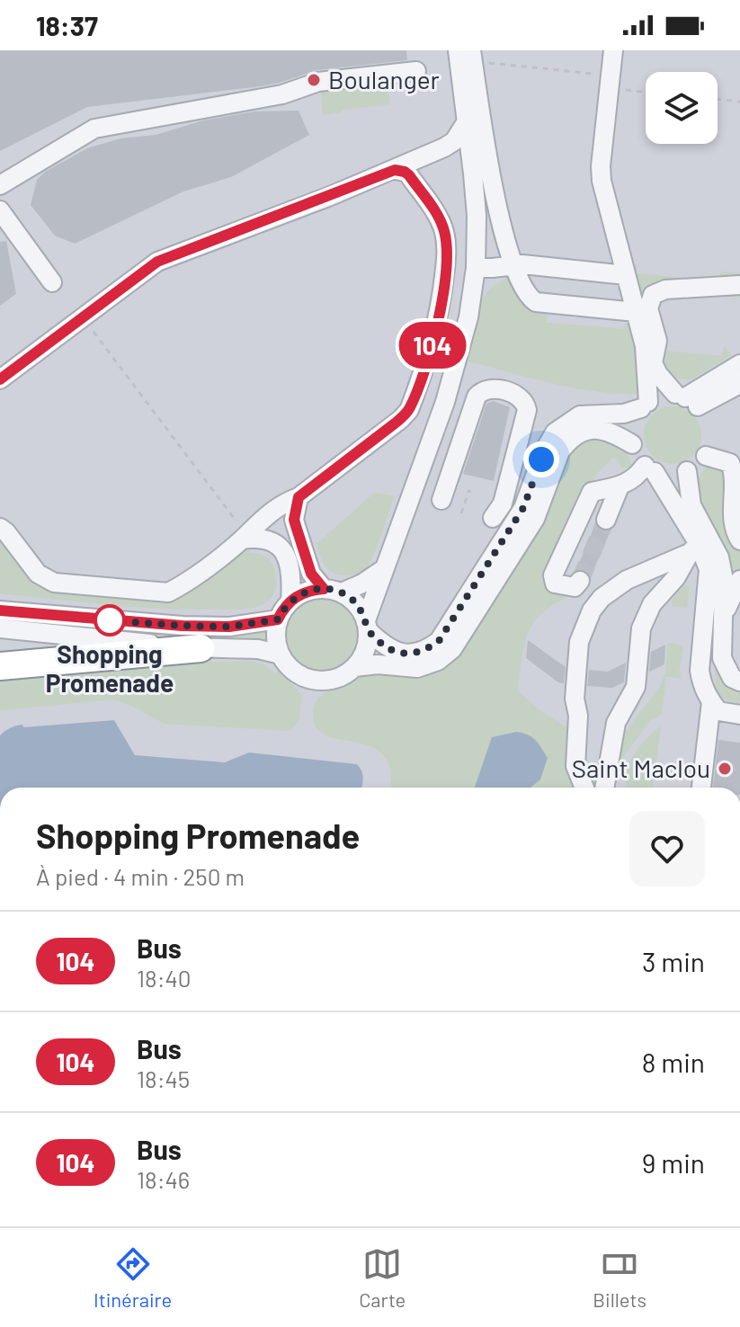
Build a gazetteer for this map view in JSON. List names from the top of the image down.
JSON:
{
  "places": ["Boulanger", "Shopping Promenade", "Saint Maclou"],
  "lines": ["bus line 104"],
  "page": {
    "status": "18:37",
    "on_map": "104",
    "heading": ["Shopping Promenade", "À pied · 4 min · 250 m"],
    "list": [
      {
        "mark": "104",
        "name": "Bus",
        "note": "18:40",
        "value": "3 min"
      },
      {
        "mark": "104",
        "name": "Bus",
        "note": "18:45",
        "value": "8 min"
      },
      {
        "mark": "104",
        "name": "Bus",
        "note": "18:46",
        "value": "9 min"
      }
    ],
    "tabs": ["Itinéraire", "Carte", "Billets"]
  }
}
